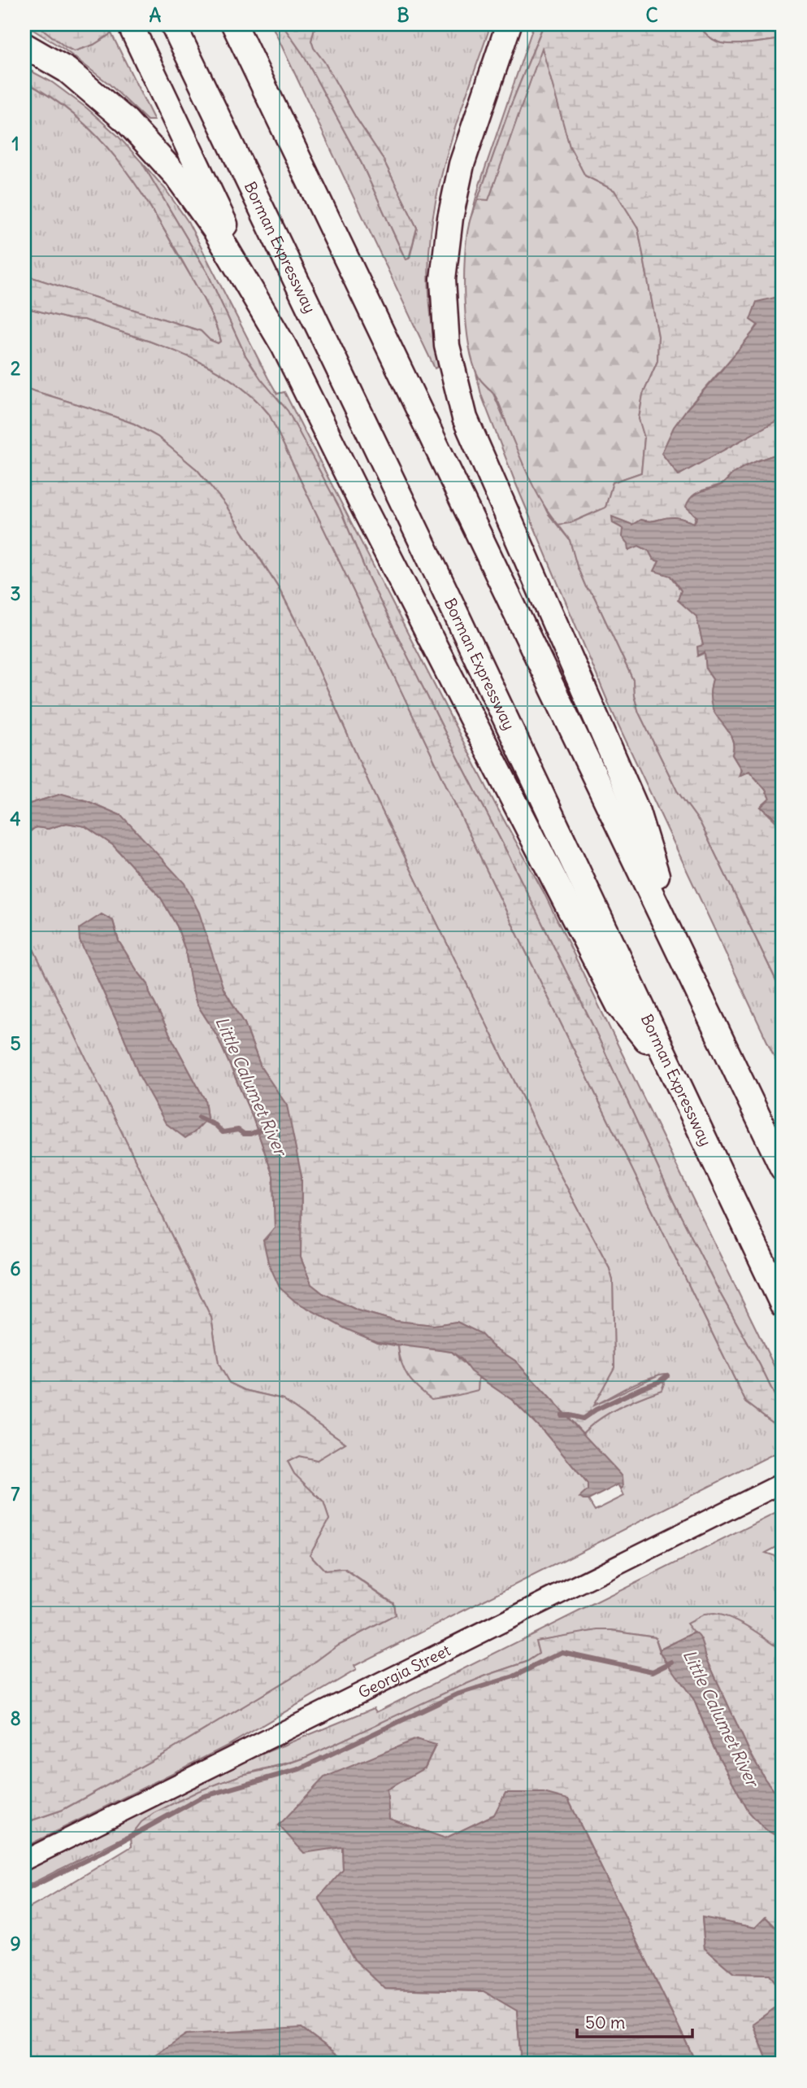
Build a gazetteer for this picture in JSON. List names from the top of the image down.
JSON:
{
  "streets": {
    "highway": ["Borman Expressway"],
    "street": ["Georgia Street"]
  },
  "water": ["Little Calumet River"],
  "scale_bar": "50 m",
  "grid": {
    "columns": ["A", "B", "C"],
    "rows": [
      "1",
      "2",
      "3",
      "4",
      "5",
      "6",
      "7",
      "8",
      "9"
    ]
  }
}
